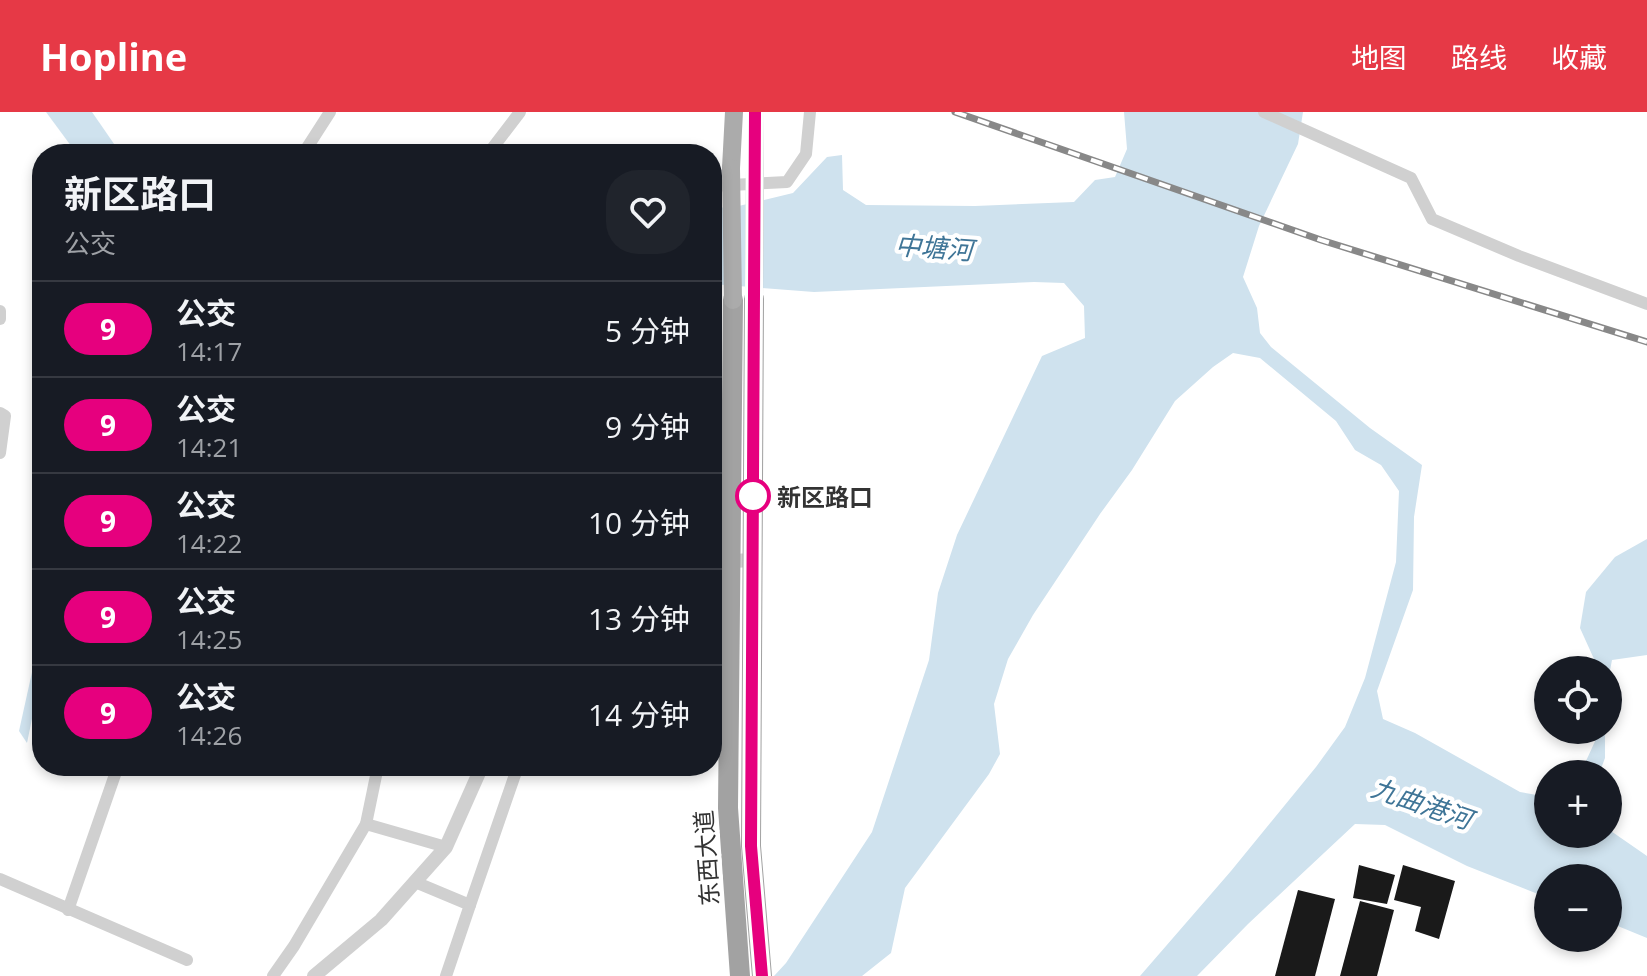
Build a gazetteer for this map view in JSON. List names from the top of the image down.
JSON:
{
  "streets": {
    "highway": ["东西大道"]
  },
  "water": ["中塘河", "九曲港河"],
  "places": ["新区路口"],
  "lines": ["bus line 9"],
  "page": {
    "header": "Hopline",
    "nav": ["地图", "路线", "收藏"],
    "heading": ["新区路口", "公交"],
    "list": [
      {
        "mark": "9",
        "name": "公交",
        "note": "14:17",
        "value": "5 分钟"
      },
      {
        "mark": "9",
        "name": "公交",
        "note": "14:21",
        "value": "9 分钟"
      },
      {
        "mark": "9",
        "name": "公交",
        "note": "14:22",
        "value": "10 分钟"
      },
      {
        "mark": "9",
        "name": "公交",
        "note": "14:25",
        "value": "13 分钟"
      },
      {
        "mark": "9",
        "name": "公交",
        "note": "14:26",
        "value": "14 分钟"
      }
    ],
    "map_buttons": ["+", "−"]
  }
}
